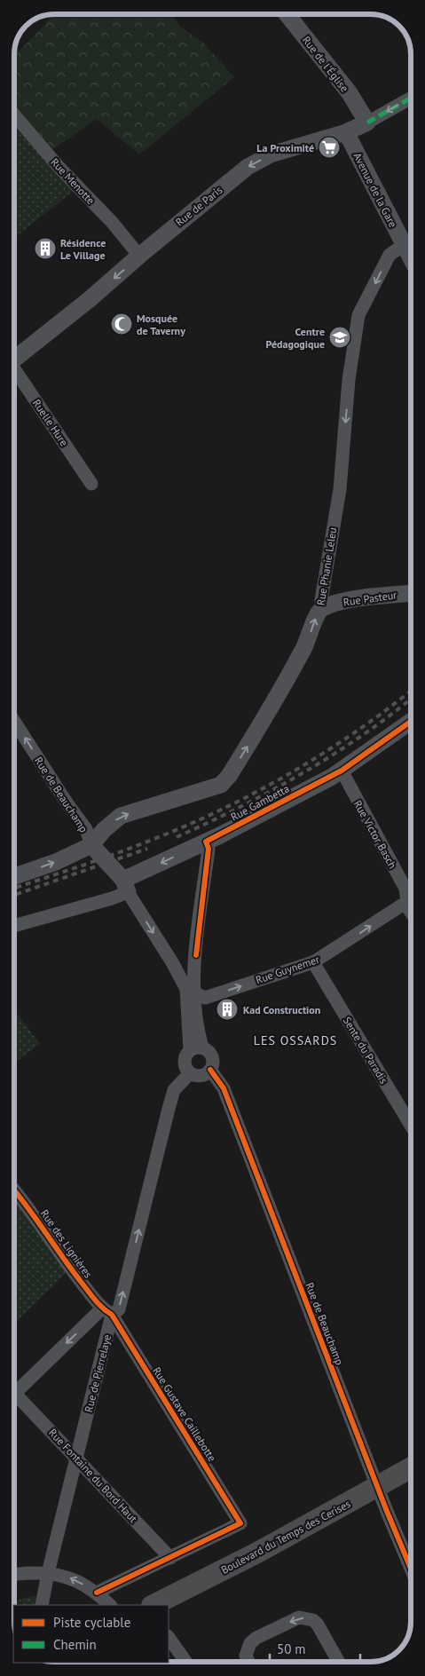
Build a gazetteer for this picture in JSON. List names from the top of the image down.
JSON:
{
  "streets": {
    "main road": ["Boulevard du Temps des Cerises"],
    "street": [
      "Rue de l'Église",
      "Rue Menotte",
      "Avenue de la Gare",
      "Rue de Paris",
      "Ruelle Hure",
      "Rue Phanie Leleu",
      "Rue Pasteur",
      "Rue de Beauchamp",
      "Rue Gambetta",
      "Rue Victor Basch",
      "Rue Guynemer",
      "Sente du Paradis",
      "Rue des Lignières",
      "Rue de Pierrelaye",
      "Rue Gustave Caillebotte",
      "Rue Fontaine du Bord Haut"
    ]
  },
  "crossings": [
    ["Rue de l'Église", "Rue de Paris"],
    ["Rue Menotte", "Rue de Paris"],
    ["Avenue de la Gare", "Rue de Paris"],
    ["Avenue de la Gare", "Rue Phanie Leleu"],
    ["Rue Phanie Leleu", "Rue Pasteur"],
    ["Rue Phanie Leleu", "Rue de Beauchamp"],
    ["Rue de Beauchamp", "Rue Gambetta"],
    ["Rue de Beauchamp", "Rue Guynemer"],
    ["Rue de Beauchamp", "Rue de Pierrelaye"],
    ["Rue de Beauchamp", "Boulevard du Temps des Cerises"],
    ["Rue Gambetta", "Rue Victor Basch"],
    ["Rue Guynemer", "Sente du Paradis"],
    ["Rue des Lignières", "Rue de Pierrelaye"],
    ["Rue des Lignières", "Rue Gustave Caillebotte"],
    ["Rue de Pierrelaye", "Rue Gustave Caillebotte"],
    ["Rue de Pierrelaye", "Rue Fontaine du Bord Haut"],
    ["Rue Gustave Caillebotte", "Rue Fontaine du Bord Haut"]
  ],
  "one_way": ["Rue de Paris", "Rue Guynemer", "Rue de Pierrelaye"],
  "districts": ["LES OSSARDS"],
  "places": {
    "supermarket": ["La Proximité"],
    "building": ["Résidence Le Village", "Kad Construction"],
    "mosque": ["Mosquée de Taverny"],
    "school or university": ["Centre Pédagogique"]
  },
  "legend": ["Piste cyclable", "Chemin"],
  "scale_bar": "50 m"
}
